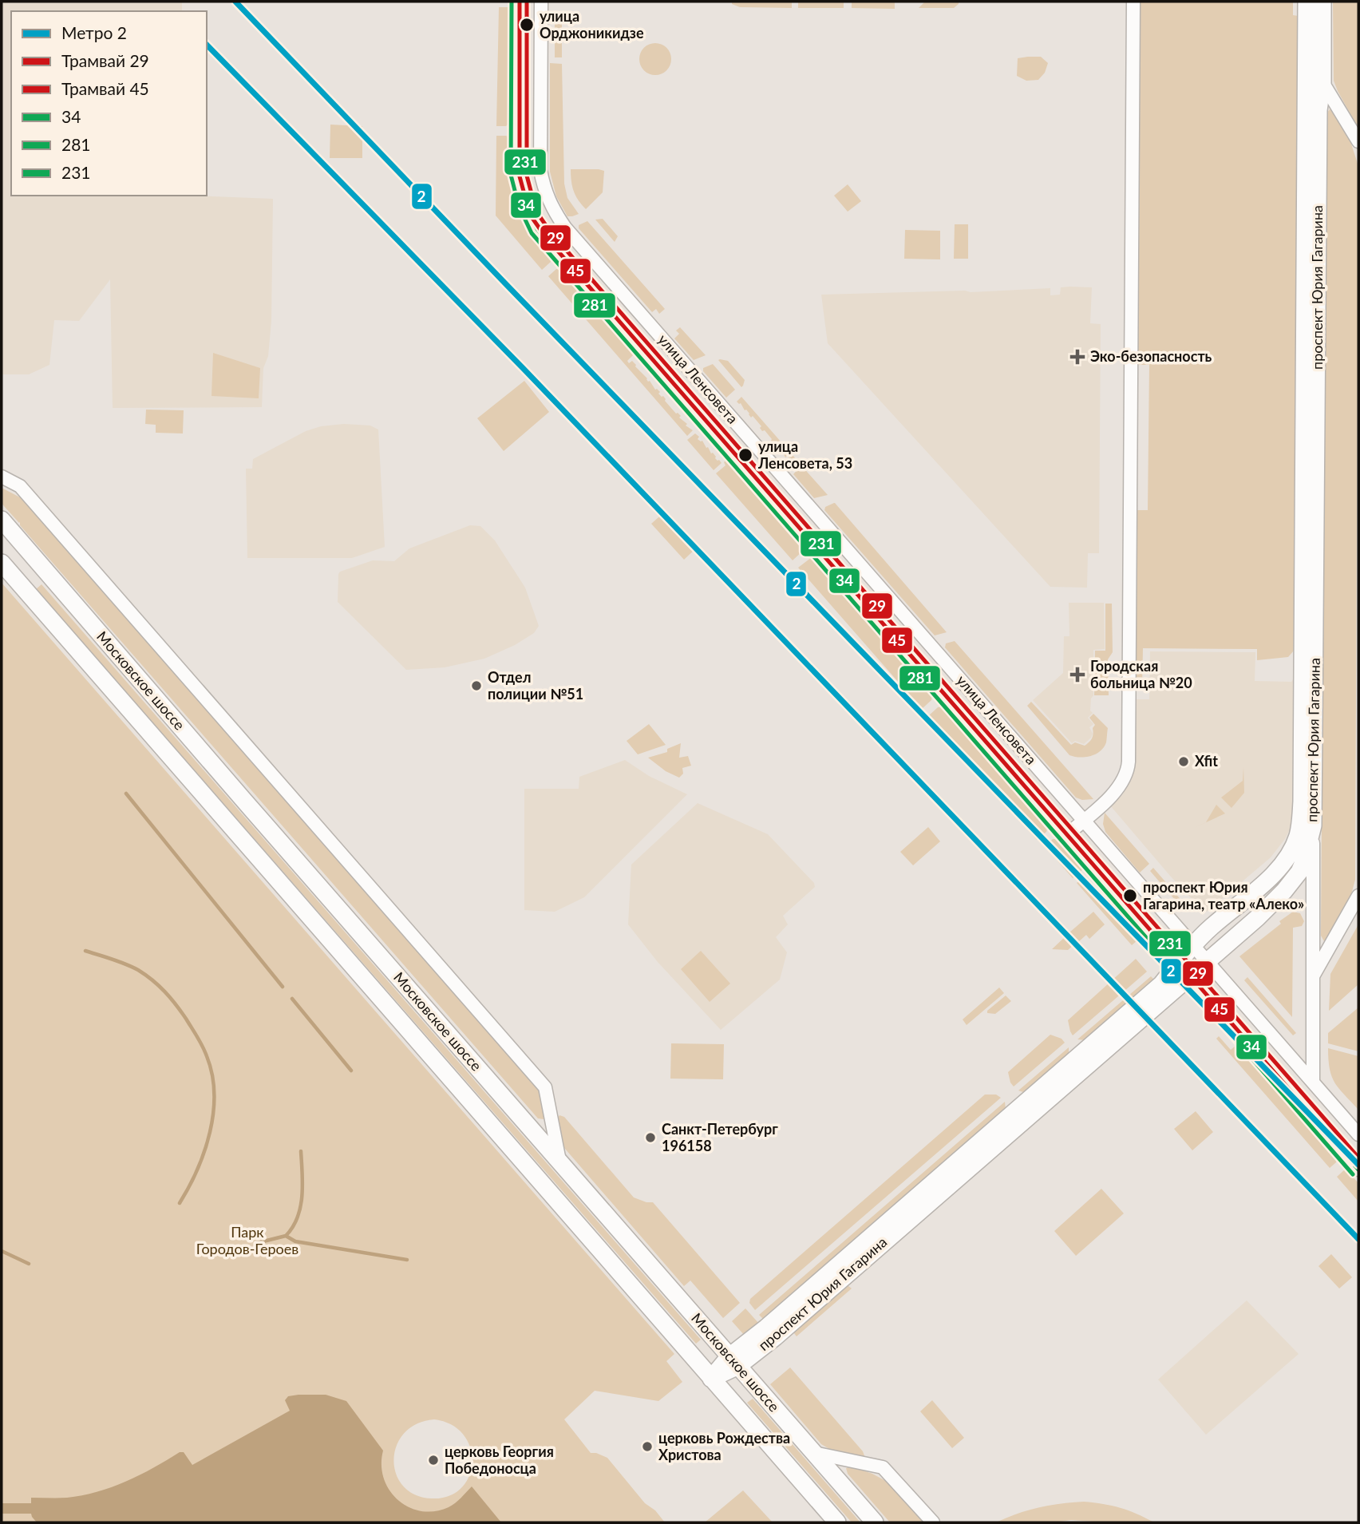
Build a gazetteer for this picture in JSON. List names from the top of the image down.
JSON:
{
  "streets": {
    "main road": ["проспект Юрия Гагарина", "Московское шоссе"],
    "street": ["улица Ленсовета"]
  },
  "crossings": [
    ["проспект Юрия Гагарина", "улица Ленсовета"],
    ["проспект Юрия Гагарина", "Московское шоссе"]
  ],
  "parks": ["Парк Городов-Героев"],
  "places": {
    "other": [
      "улица Орджоникидзе",
      "улица Ленсовета, 53",
      "Отдел полиции №51",
      "Xfit",
      "проспект Юрия Гагарина, театр «Алеко»",
      "Санкт-Петербург 196158",
      "церковь Рождества Христова",
      "церковь Георгия Победоносца"
    ],
    "health": ["Эко-безопасность", "Городская больница №20"]
  },
  "lines": [
    "metro line 2",
    "tram line 29",
    "tram line 45",
    "transit line 34",
    "transit line 281",
    "transit line 231"
  ],
  "legend": [
    "Метро 2",
    "Трамвай 29",
    "Трамвай 45",
    "34",
    "281",
    "231"
  ]
}
